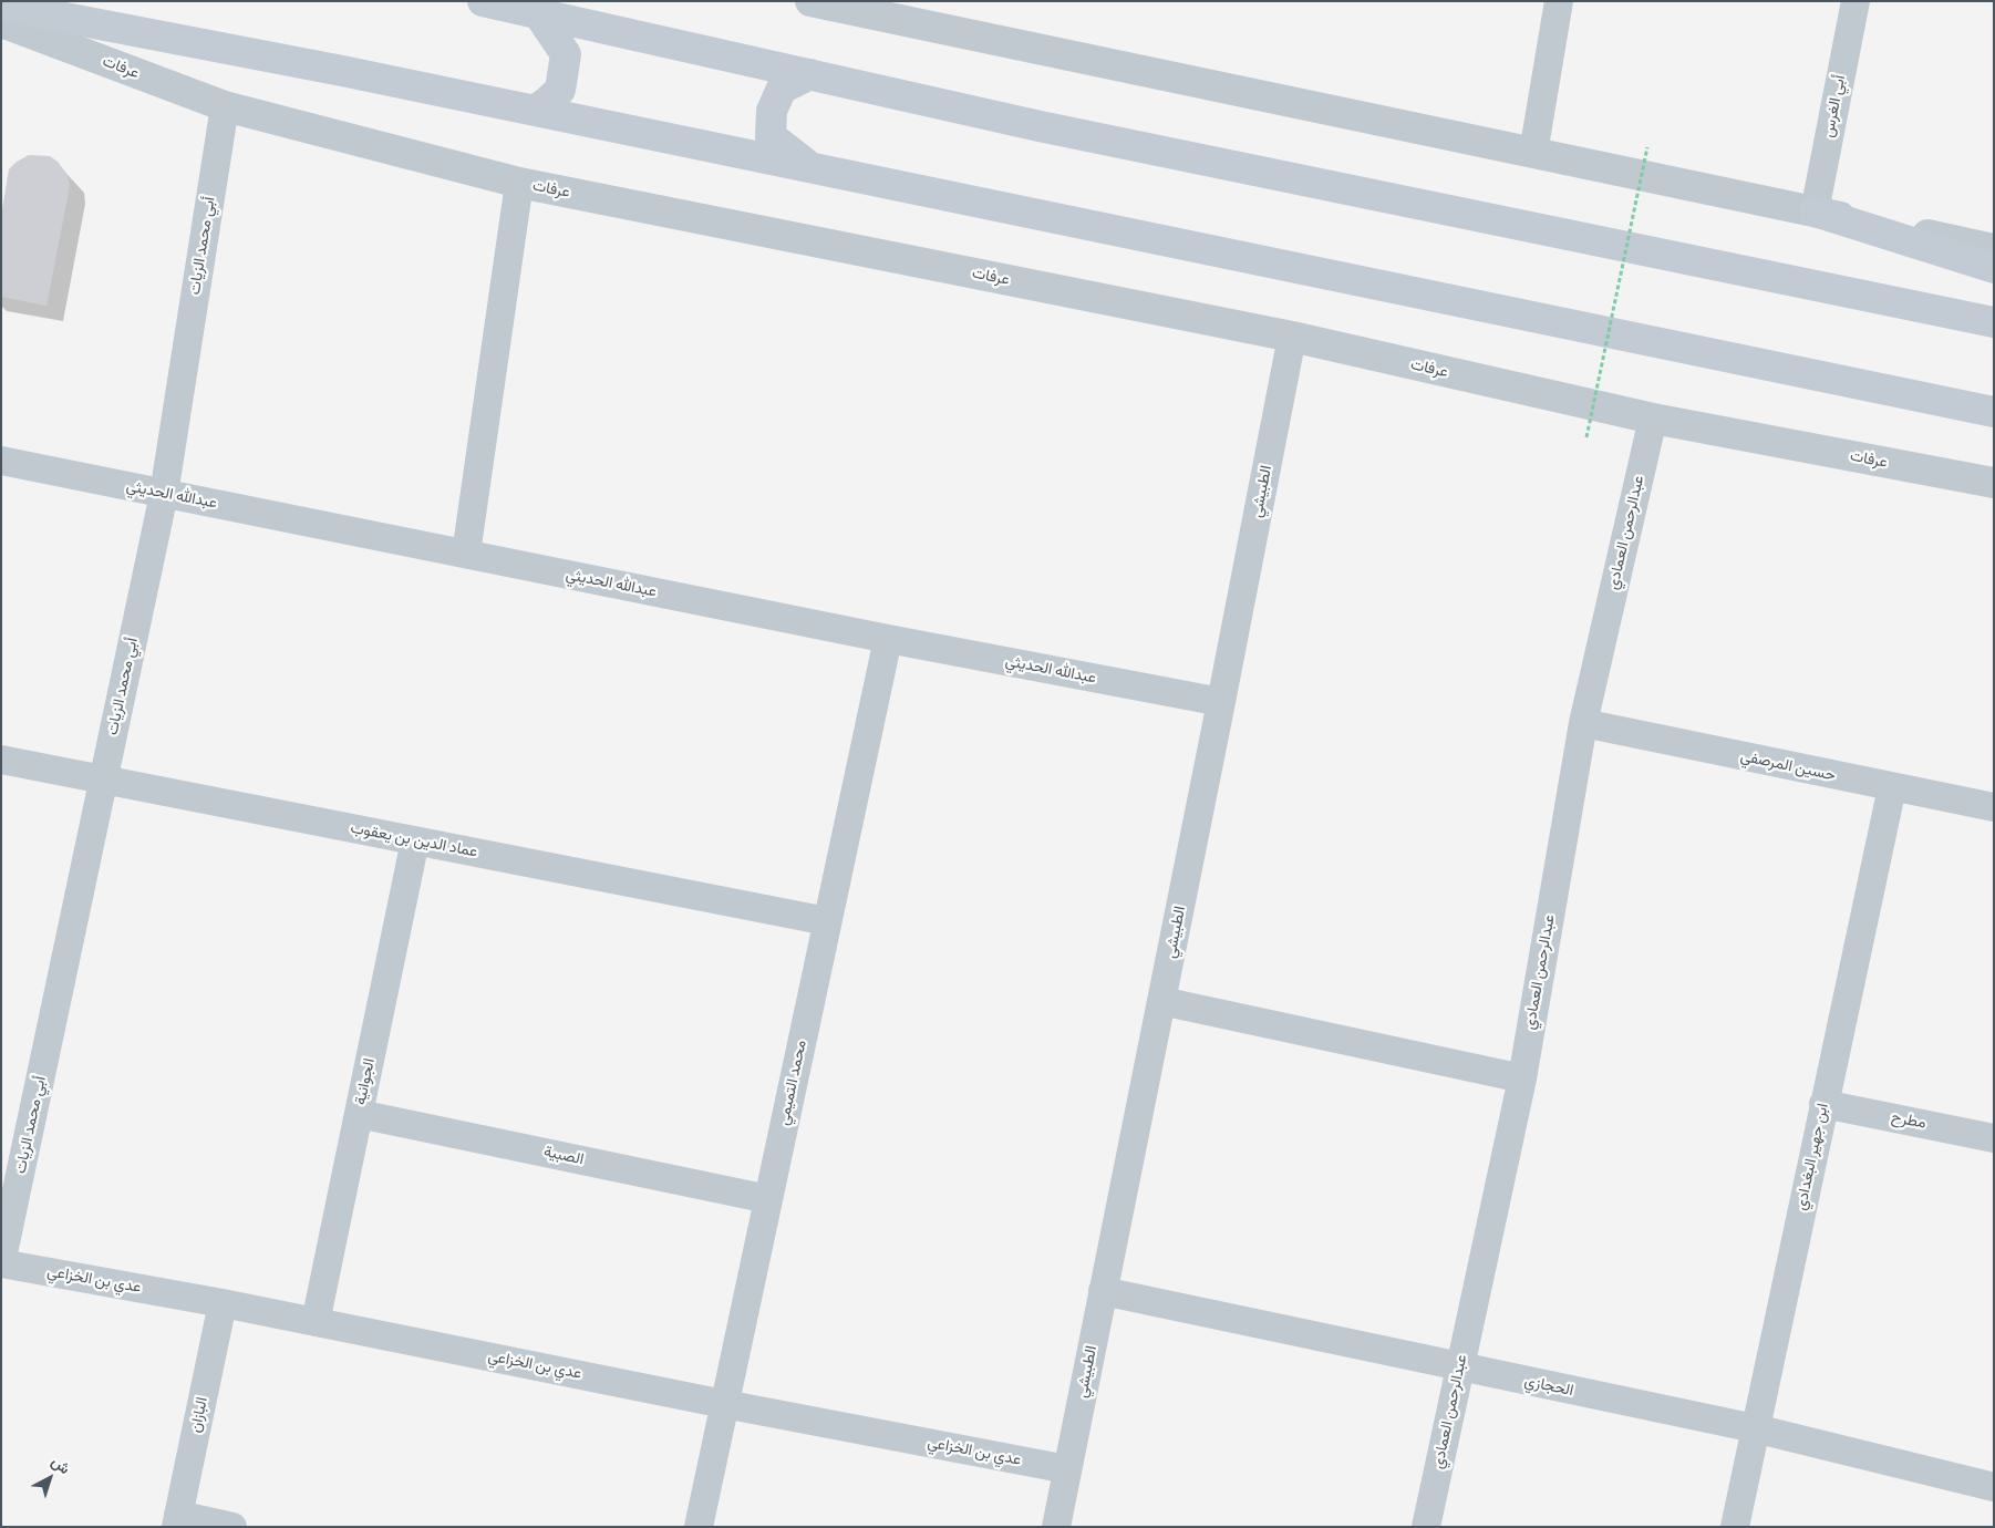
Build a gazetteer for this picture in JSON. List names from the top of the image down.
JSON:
{
  "streets": {
    "street": [
      "عرفات",
      "أبي الغرس",
      "أبي محمد الزيات",
      "الطبيشي",
      "عبدالله الحديثي",
      "عبدالرحمن العمادي",
      "حسين المرصفي",
      "عماد الدين بن يعقوب",
      "الجوانية",
      "محمد التميمي",
      "مطرح",
      "الصبية",
      "ابن جهير البغدادي",
      "عدي بن الخزاعي",
      "الحجازي",
      "البازان"
    ]
  },
  "crossings": [
    ["عرفات", "أبي محمد الزيات"],
    ["عرفات", "الطبيشي"],
    ["عرفات", "عبدالرحمن العمادي"],
    ["أبي محمد الزيات", "عبدالله الحديثي"],
    ["أبي محمد الزيات", "عماد الدين بن يعقوب"],
    ["أبي محمد الزيات", "عدي بن الخزاعي"],
    ["الطبيشي", "عبدالله الحديثي"],
    ["الطبيشي", "عدي بن الخزاعي"],
    ["الطبيشي", "الحجازي"],
    ["عبدالله الحديثي", "محمد التميمي"],
    ["عبدالرحمن العمادي", "حسين المرصفي"],
    ["عبدالرحمن العمادي", "الحجازي"],
    ["حسين المرصفي", "ابن جهير البغدادي"],
    ["عماد الدين بن يعقوب", "الجوانية"],
    ["عماد الدين بن يعقوب", "محمد التميمي"],
    ["الجوانية", "الصبية"],
    ["الجوانية", "عدي بن الخزاعي"],
    ["محمد التميمي", "الصبية"],
    ["محمد التميمي", "عدي بن الخزاعي"],
    ["مطرح", "ابن جهير البغدادي"],
    ["ابن جهير البغدادي", "الحجازي"],
    ["عدي بن الخزاعي", "البازان"]
  ],
  "north": "top right"
}
